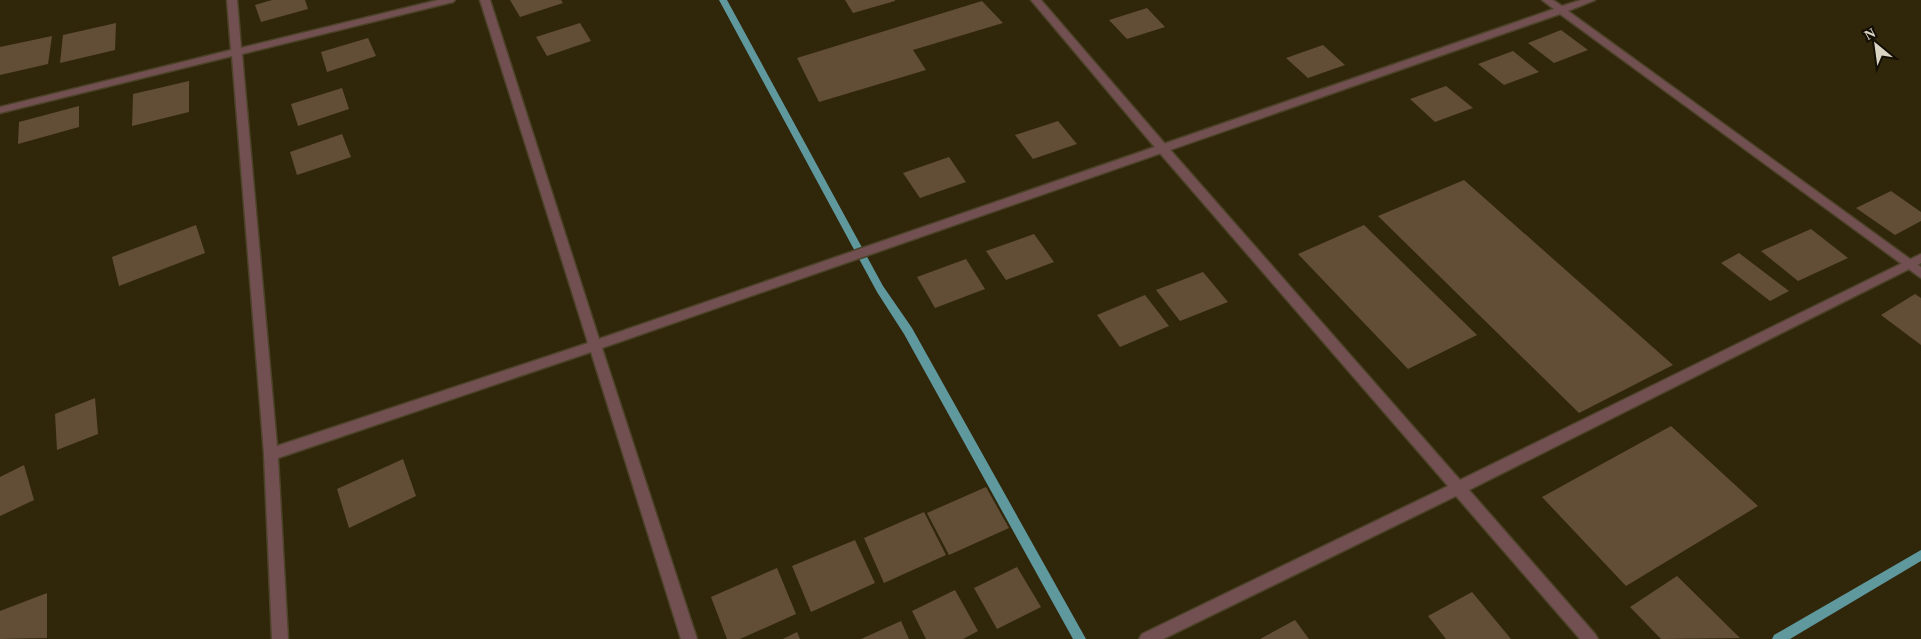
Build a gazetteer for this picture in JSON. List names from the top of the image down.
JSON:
{
  "north": "top left"
}
